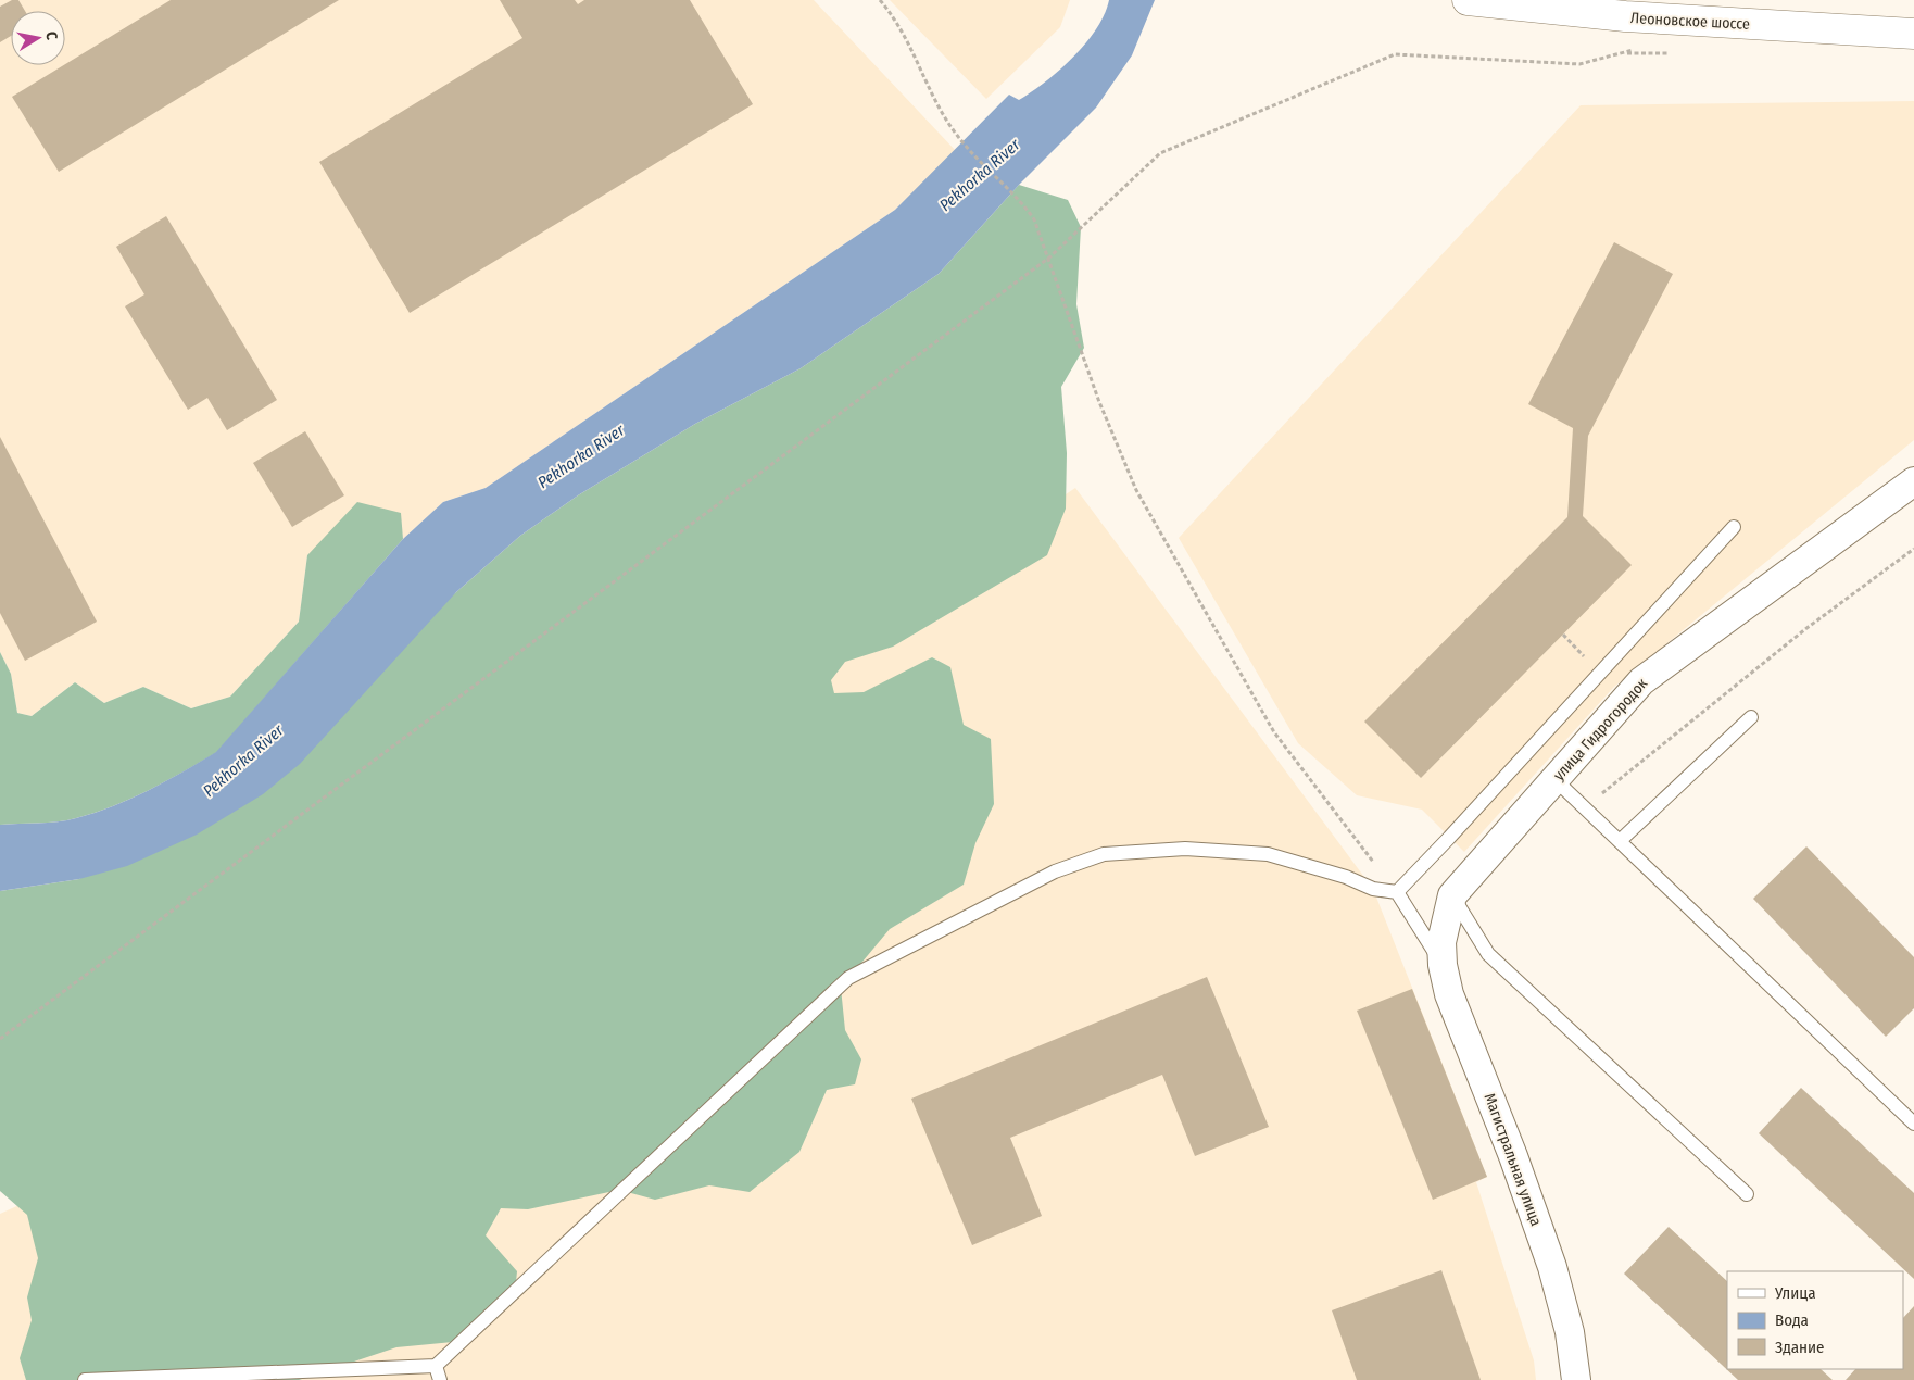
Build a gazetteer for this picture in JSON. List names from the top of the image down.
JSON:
{
  "streets": {
    "main road": ["Леоновское шоссе"],
    "street": ["улица Гидрогородок", "Магистральная улица"]
  },
  "crossings": [
    ["улица Гидрогородок", "Магистральная улица"]
  ],
  "water": ["Pekhorka River"],
  "legend": ["Улица", "Вода", "Здание"],
  "north": "right"
}
